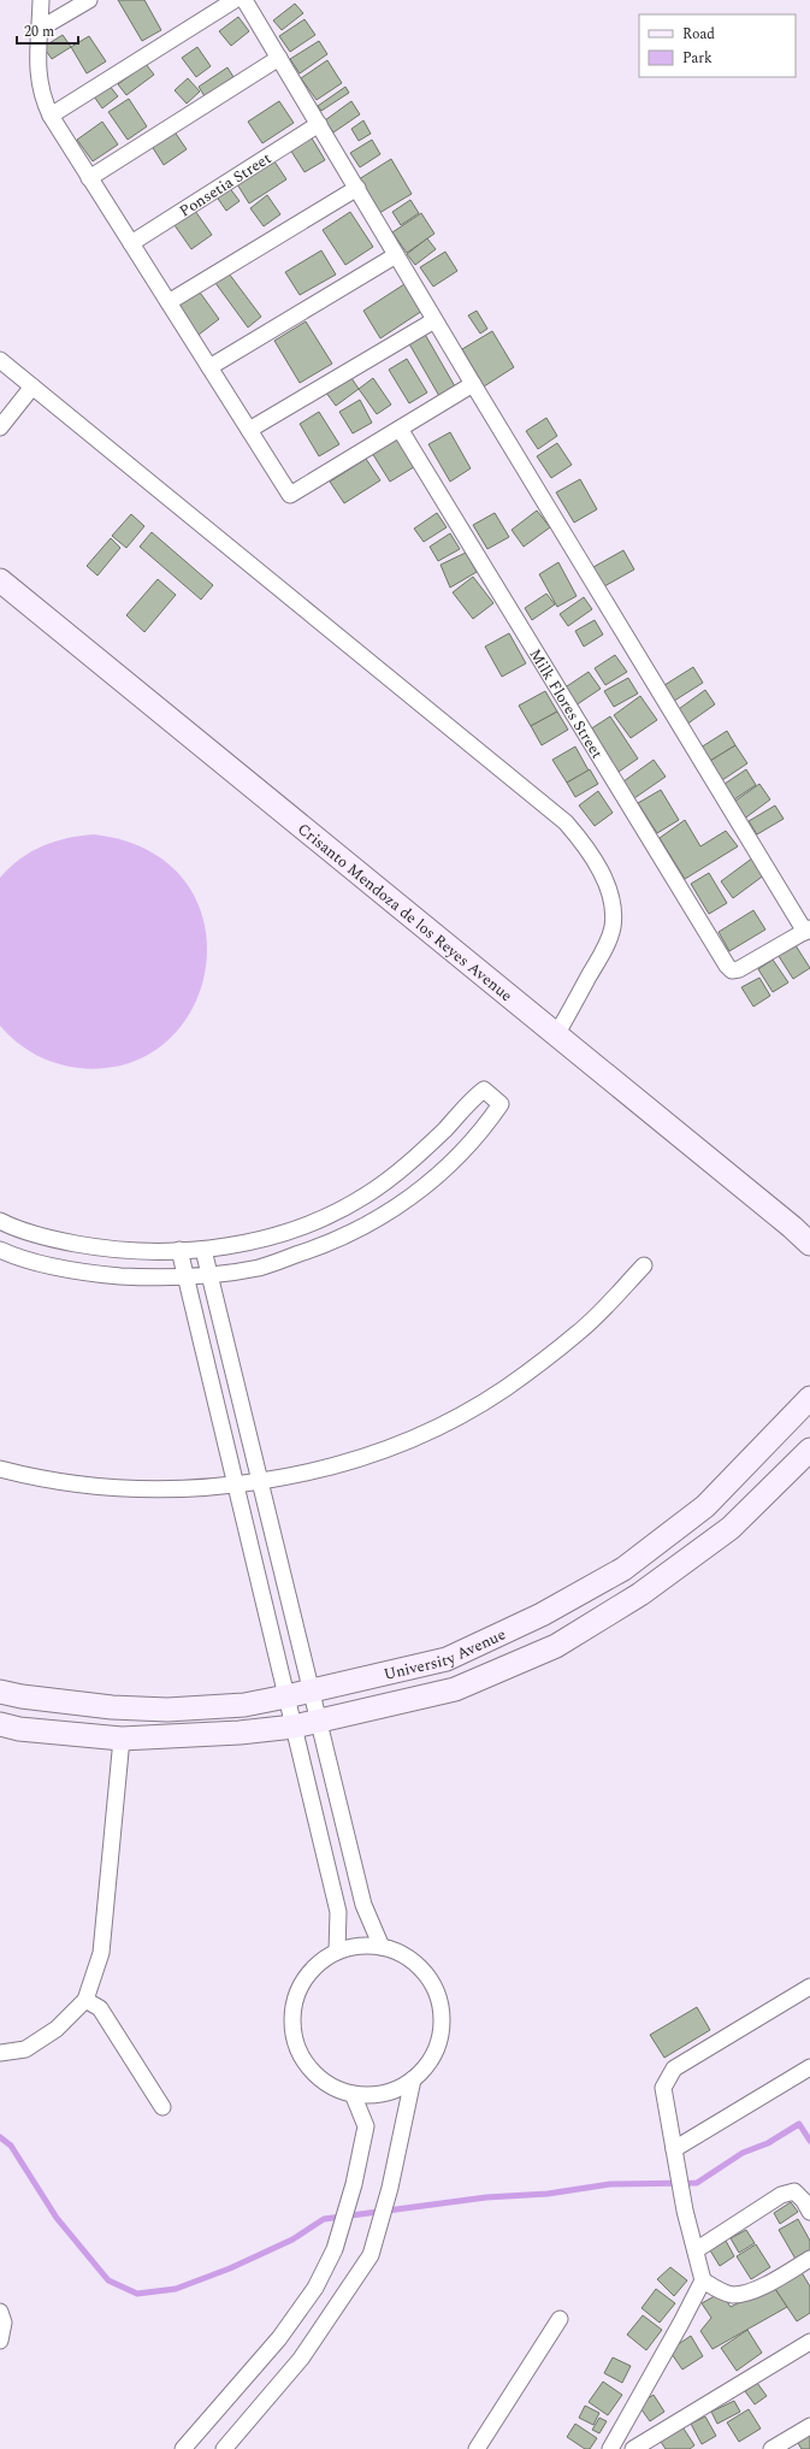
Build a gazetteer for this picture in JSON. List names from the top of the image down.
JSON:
{
  "streets": {
    "street": [
      "Ponsetia Street",
      "Milk Flores Street",
      "Crisanto Mendoza de los Reyes Avenue",
      "University Avenue"
    ]
  },
  "legend": ["Road", "Park"],
  "scale_bar": "20 m"
}
